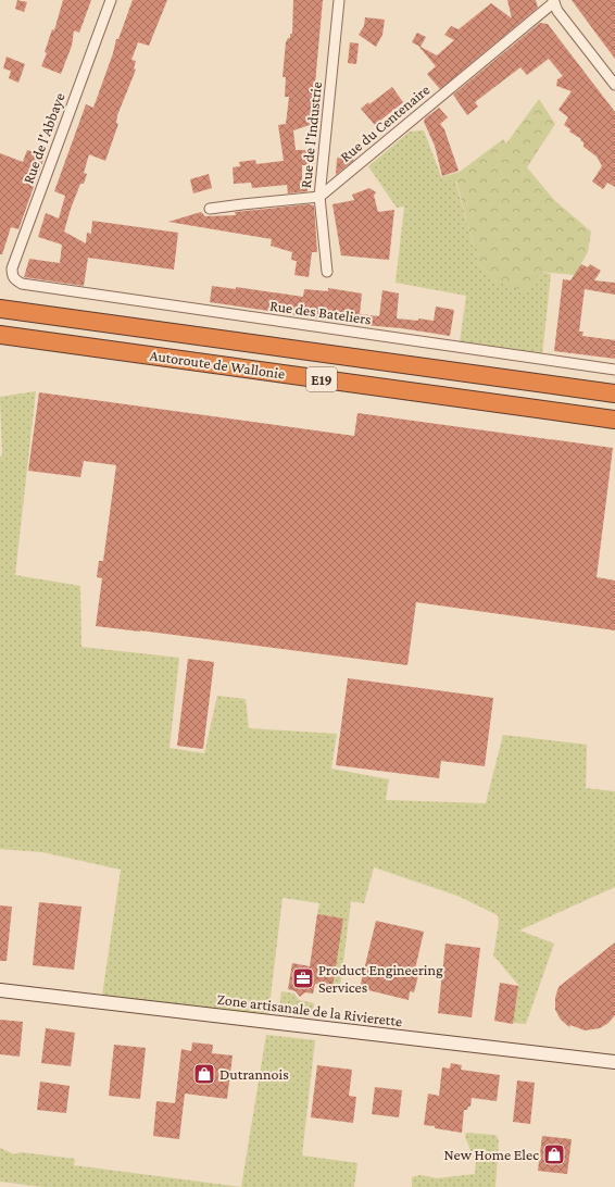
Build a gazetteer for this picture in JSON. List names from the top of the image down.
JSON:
{
  "streets": {
    "highway": ["Autoroute de Wallonie", "E19"],
    "street": [
      "Rue du Centenaire",
      "Rue de l'Industrie",
      "Rue de l'Abbaye",
      "Rue des Bateliers",
      "Zone artisanale de la Rivierette"
    ]
  },
  "crossings": [
    ["Rue du Centenaire", "Rue de l'Industrie"],
    ["Rue de l'Abbaye", "Rue des Bateliers"]
  ],
  "places": {
    "office": ["Product Engineering Services"],
    "shop": ["Dutrannois", "New Home Elec"]
  }
}
